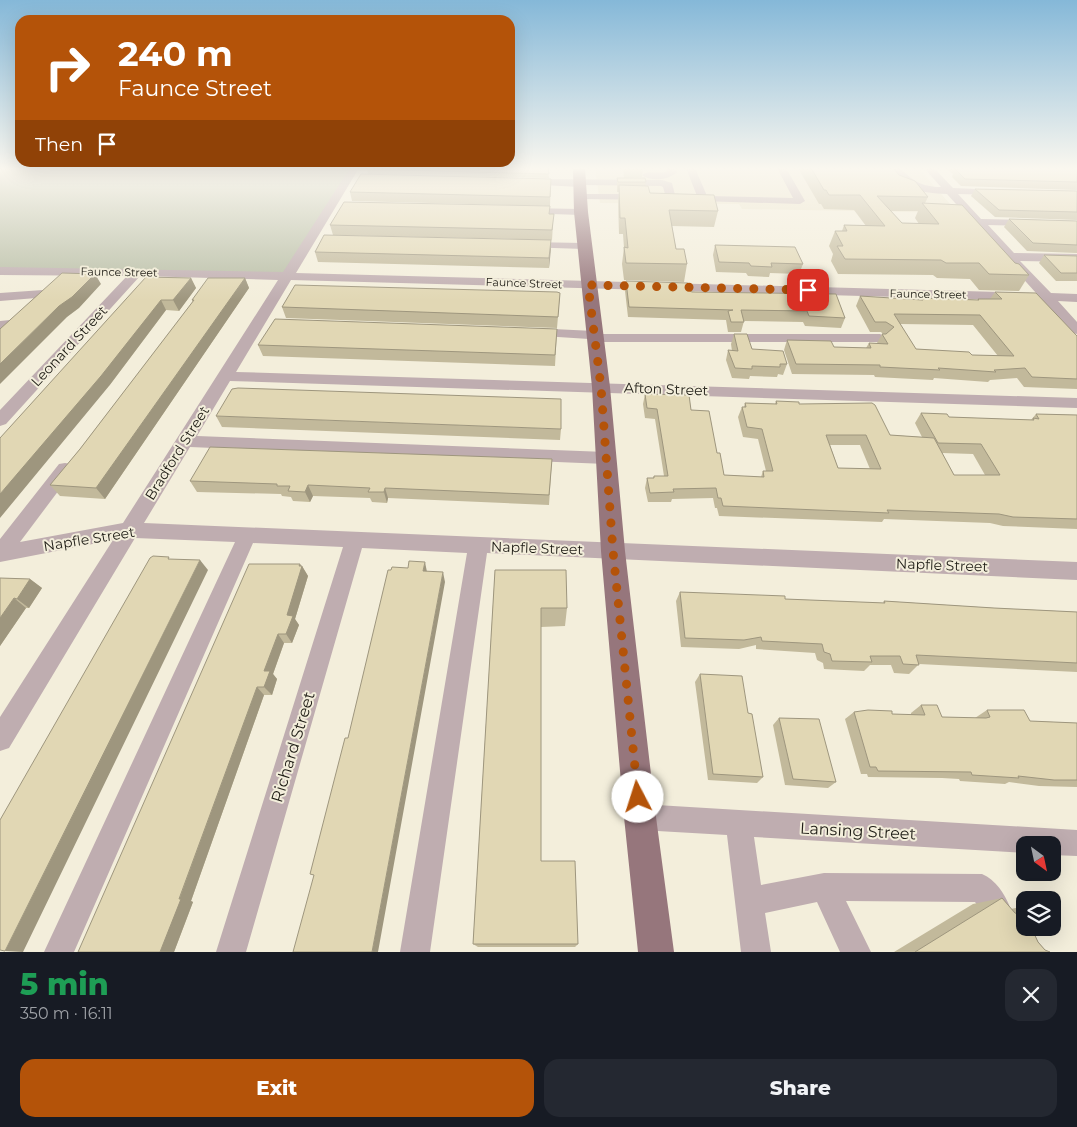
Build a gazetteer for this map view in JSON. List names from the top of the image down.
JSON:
{
  "streets": {
    "street": [
      "Faunce Street",
      "Leonard Street",
      "Afton Street",
      "Bradford Street",
      "Napfle Street",
      "Richard Street",
      "Lansing Street"
    ]
  },
  "crossings": [
    ["Faunce Street", "Leonard Street"],
    ["Faunce Street", "Bradford Street"],
    ["Afton Street", "Bradford Street"],
    ["Bradford Street", "Napfle Street"],
    ["Napfle Street", "Richard Street"]
  ],
  "north": "bottom right",
  "page": {
    "turn": ["240 m", "Faunce Street"],
    "then": "Then",
    "heading": ["5 min", "350 m · 16:11"],
    "buttons": ["Exit", "Share"]
  }
}
